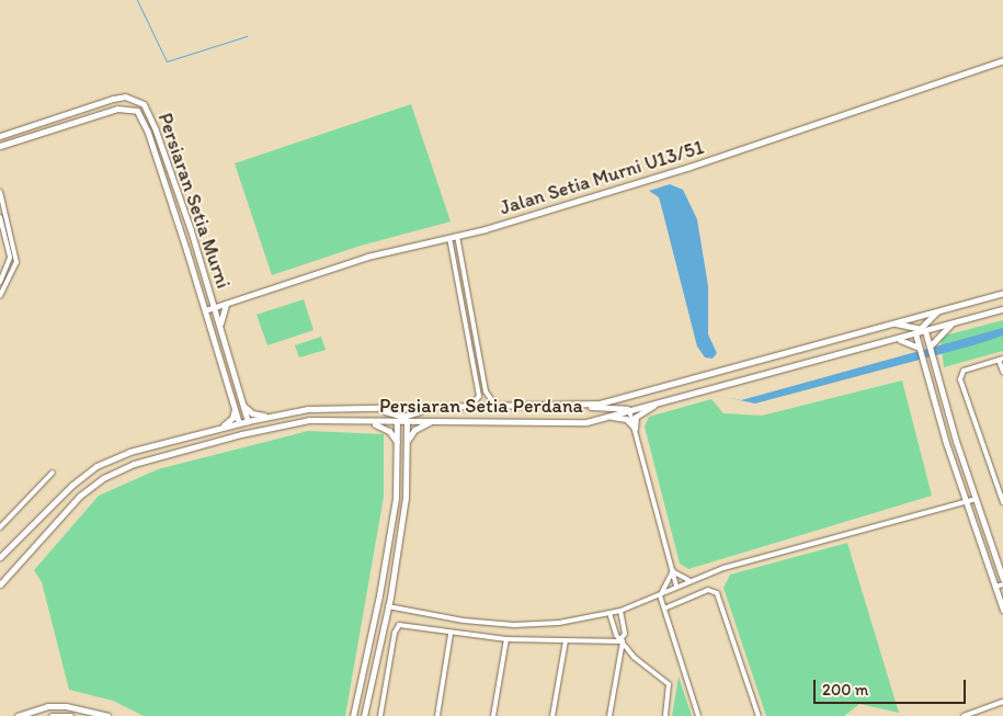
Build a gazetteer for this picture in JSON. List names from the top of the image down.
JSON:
{
  "streets": {
    "street": ["Jalan Setia Murni U13/51", "Persiaran Setia Murni", "Persiaran Setia Perdana"]
  },
  "crossings": [
    ["Jalan Setia Murni U13/51", "Persiaran Setia Murni"],
    ["Persiaran Setia Murni", "Persiaran Setia Perdana"]
  ],
  "scale_bar": "200 m"
}
